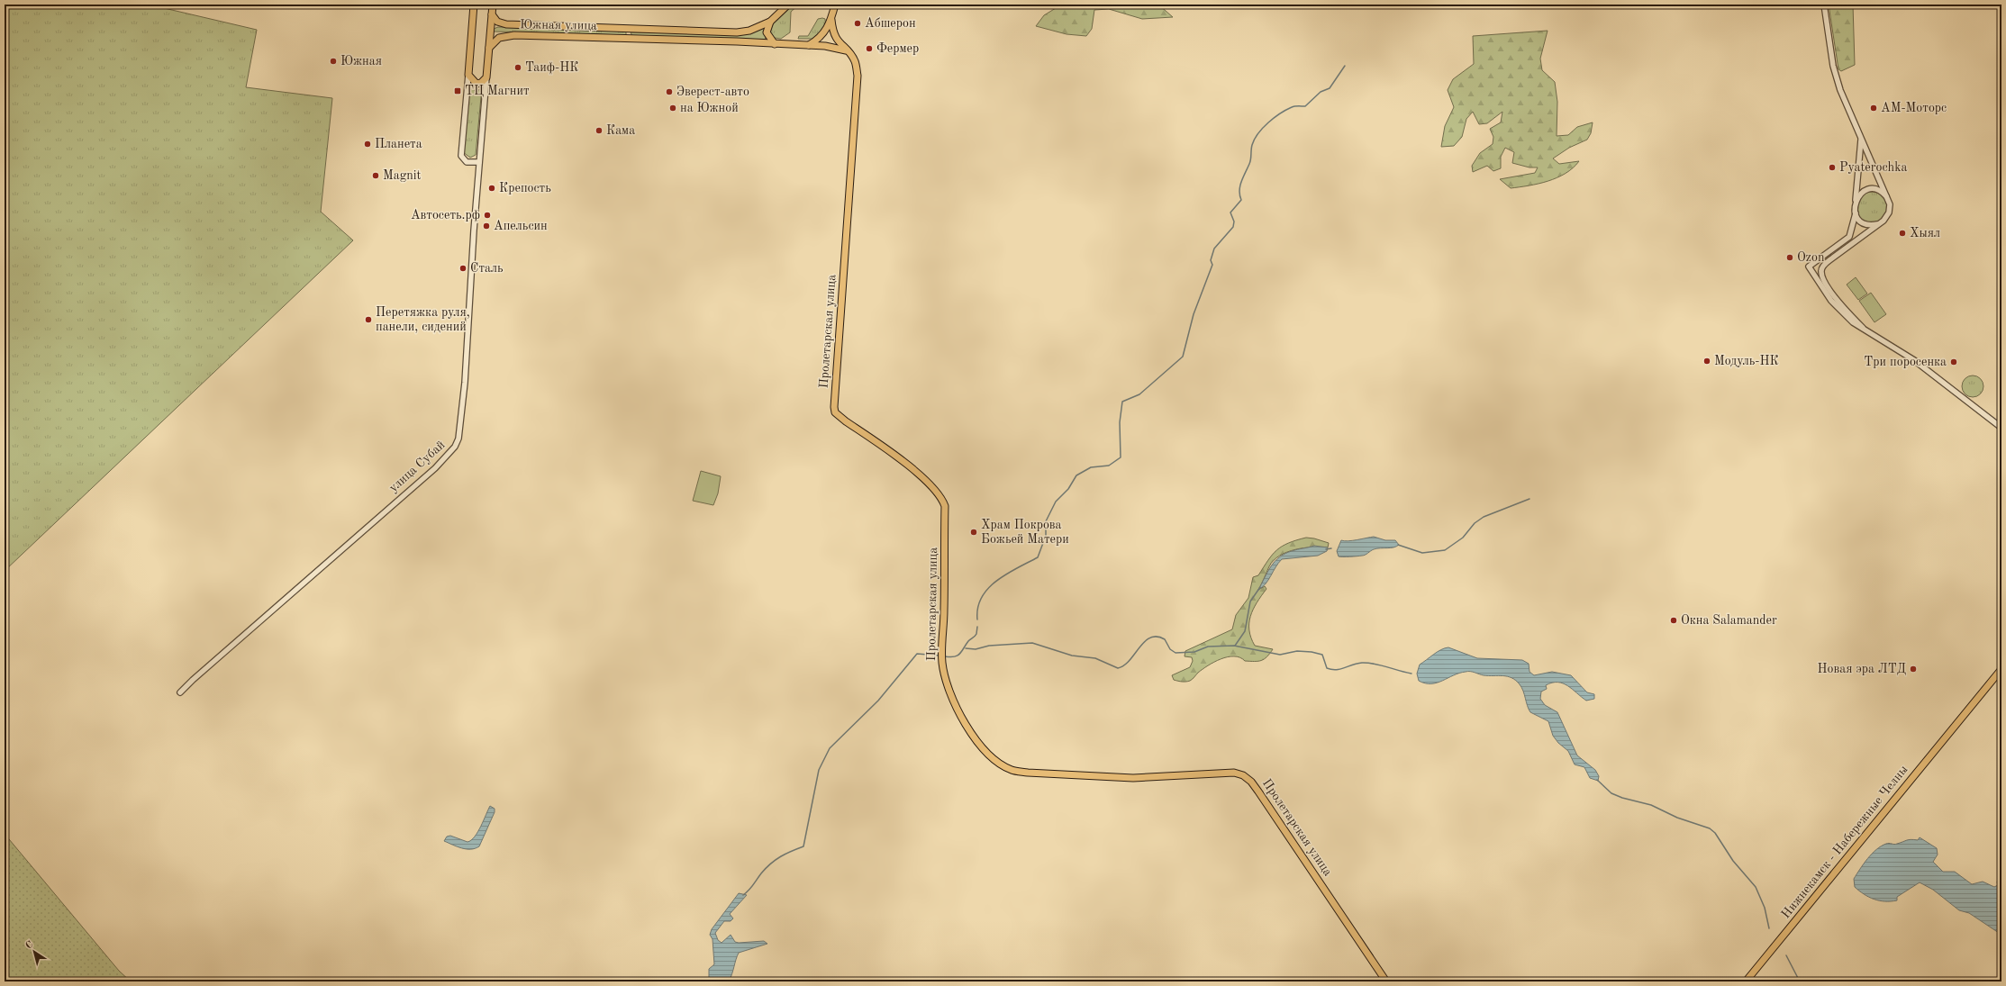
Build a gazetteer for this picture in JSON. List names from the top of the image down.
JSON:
{
  "streets": {
    "main road": ["Южная улица", "Пролетарская улица", "Нижнекамск - Набережные Челны"],
    "street": ["улица Субай"]
  },
  "places": {
    "other": [
      "Абшерон",
      "Фермер",
      "Южная",
      "Таиф-НК",
      "Эверест-авто",
      "на Южной",
      "АМ-Моторс",
      "Кама",
      "Планета",
      "Pyaterochka",
      "Magnit",
      "Крепость",
      "Автосеть.рф",
      "Апельсин",
      "Хыял",
      "Ozon",
      "Сталь",
      "Перетяжка руля, панели, сидений",
      "Модуль-НК",
      "Три поросенка",
      "Храм Покрова Божьей Матери",
      "Окна Salamander",
      "Новая эра ЛТД"
    ],
    "transit": ["ТЦ Магнит"]
  },
  "north": "top left"
}
